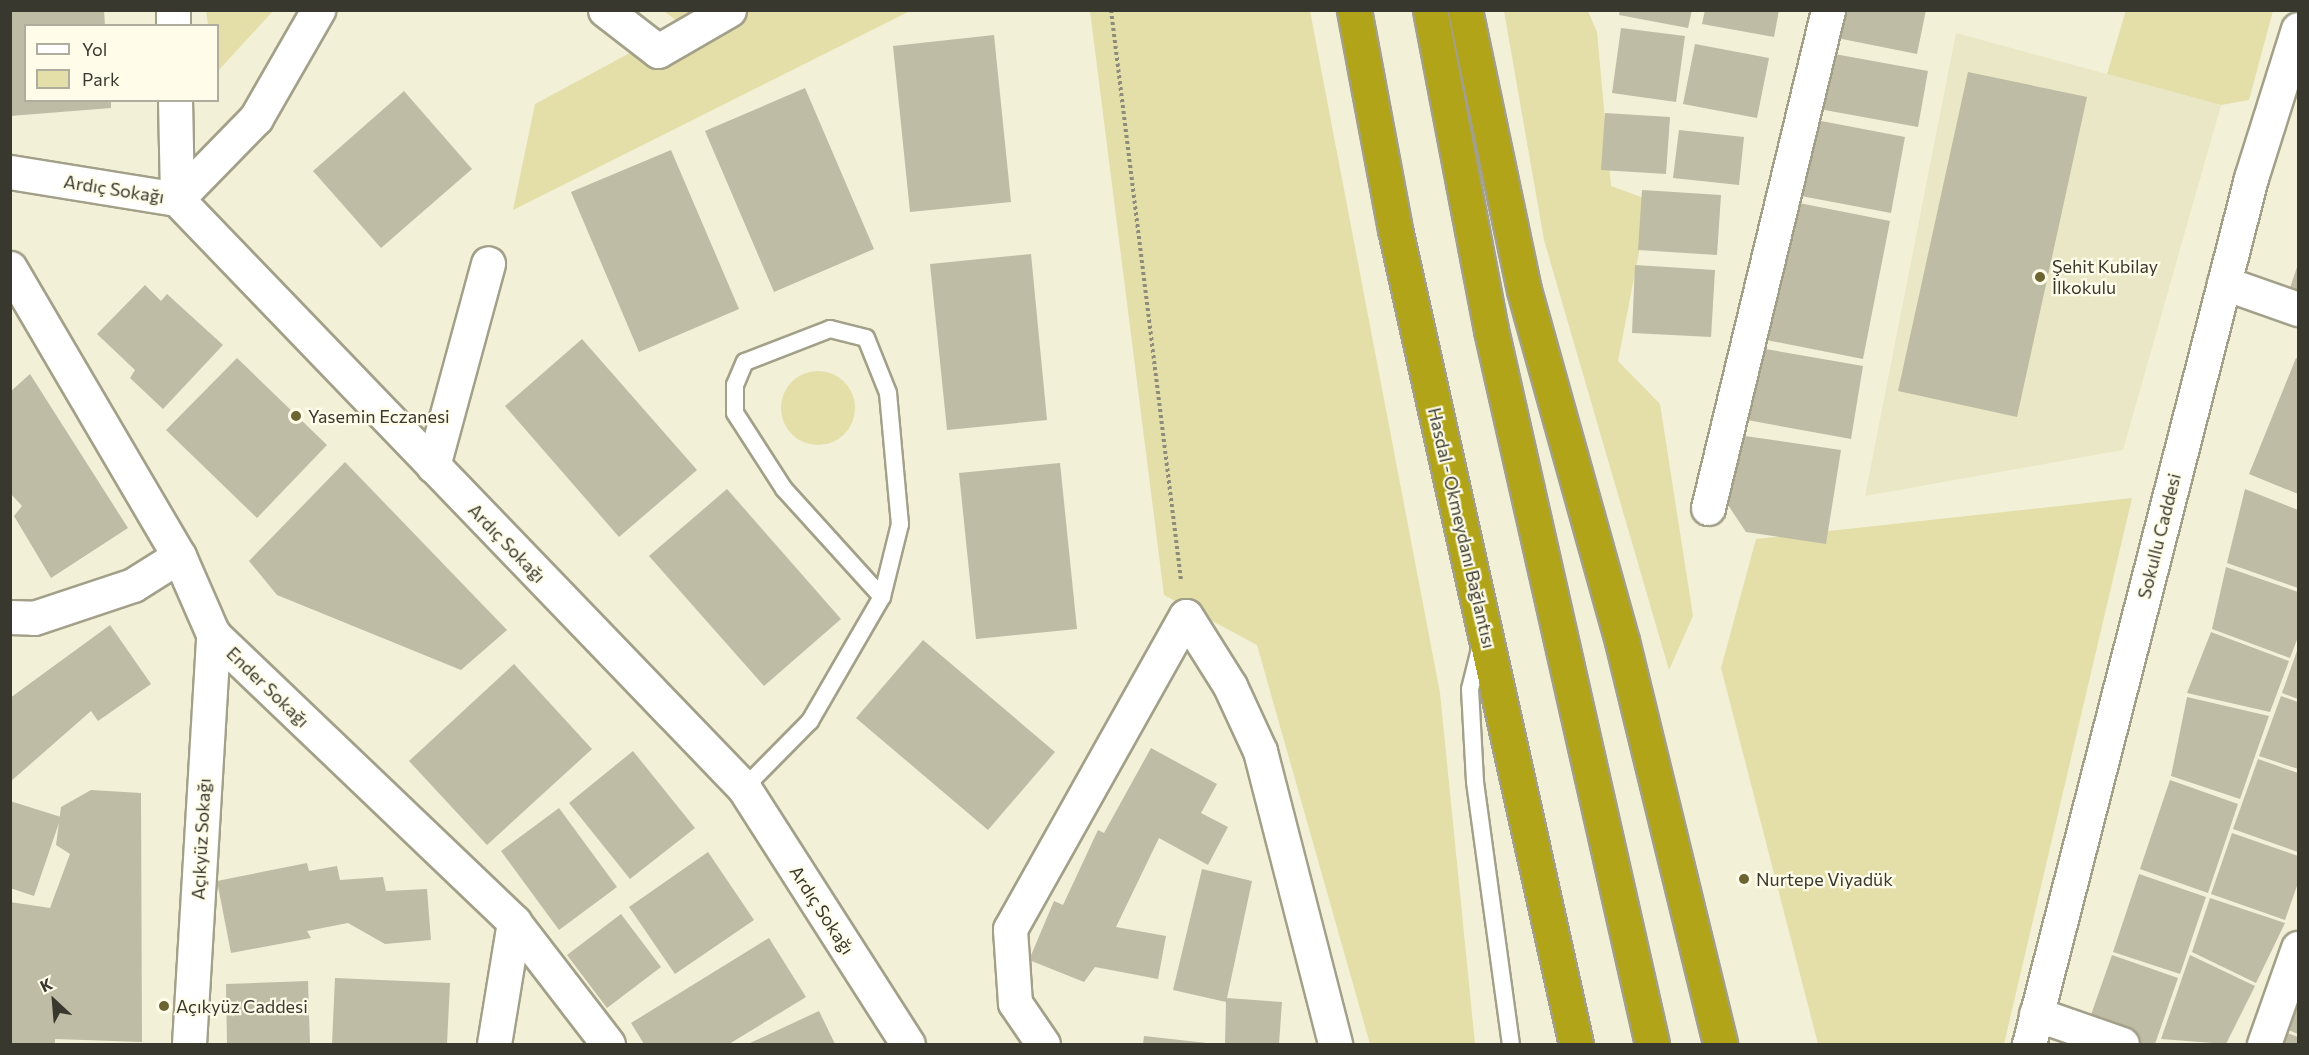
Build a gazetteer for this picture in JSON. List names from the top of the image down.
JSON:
{
  "streets": {
    "highway": ["Hasdal - Okmeydanı Bağlantısı"],
    "street": [
      "Ardıç Sokağı",
      "Sokullu Caddesi",
      "Ender Sokağı",
      "Açıkyüz Sokağı"
    ]
  },
  "crossings": [
    ["Ender Sokağı", "Açıkyüz Sokağı"]
  ],
  "places": [
    "Şehit Kubilay İlkokulu",
    "Yasemin Eczanesi",
    "Nurtepe Viyadük",
    "Açıkyüz Caddesi"
  ],
  "legend": ["Yol", "Park"],
  "north": "top left"
}
